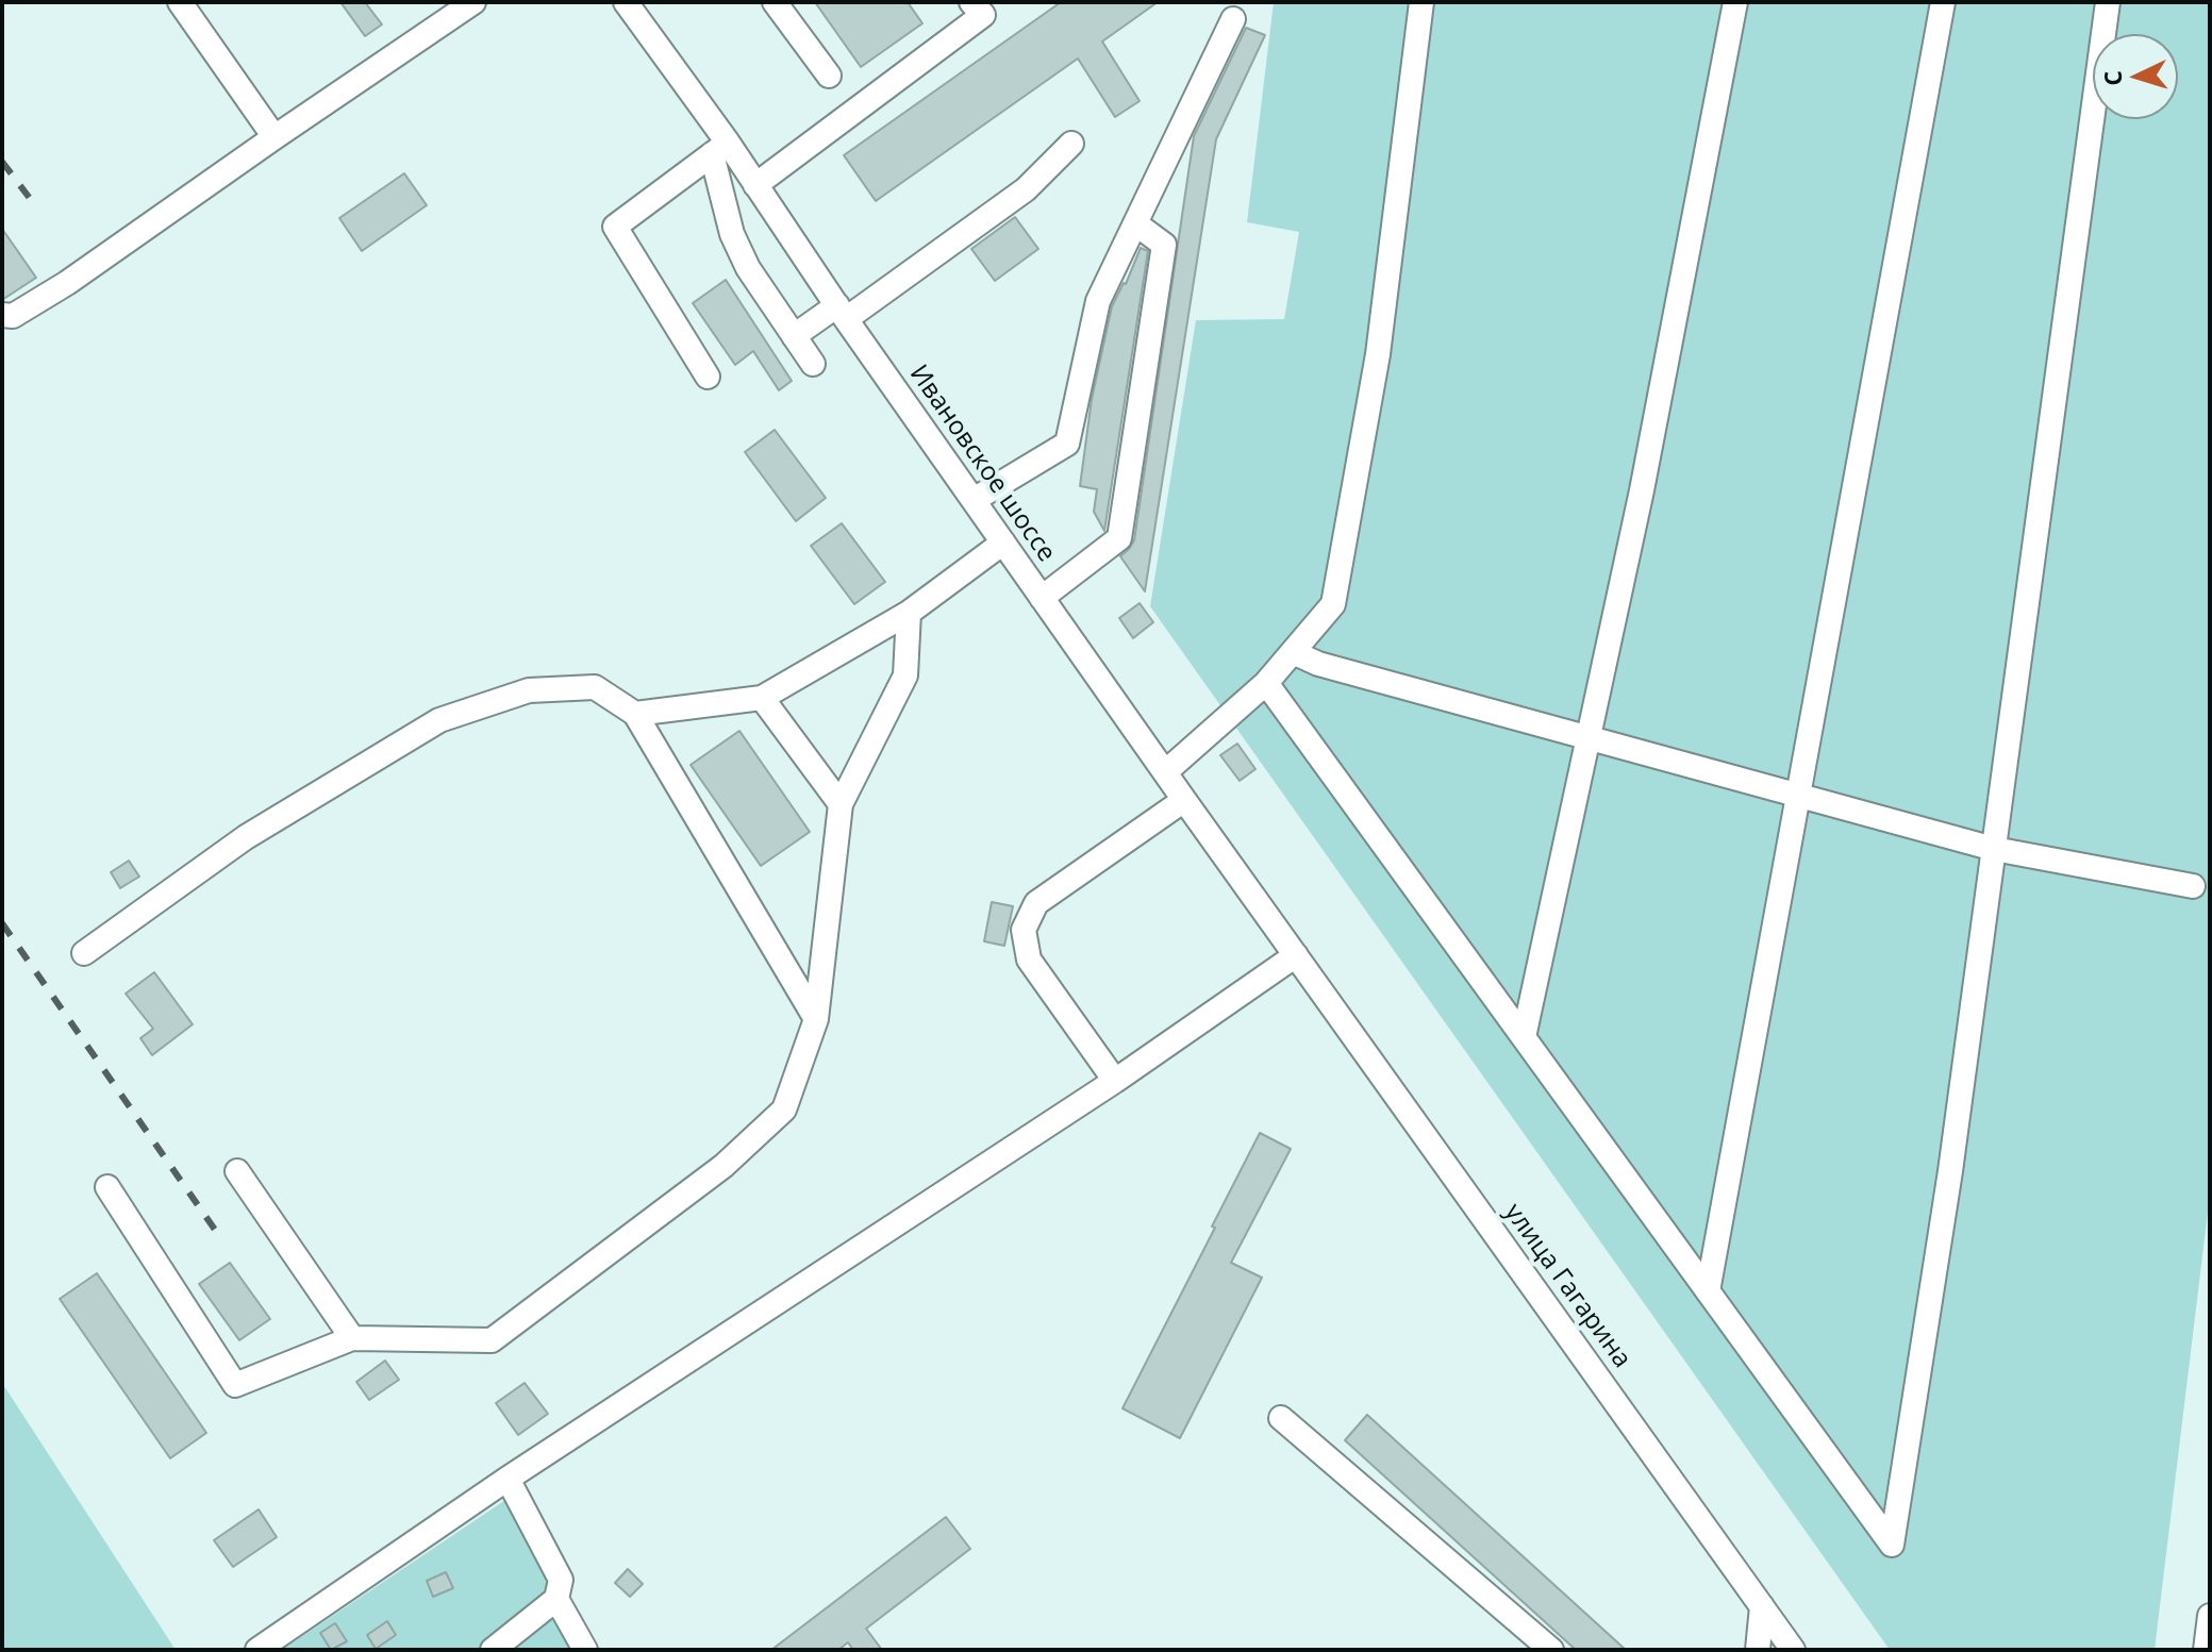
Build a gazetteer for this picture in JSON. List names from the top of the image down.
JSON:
{
  "streets": {
    "street": ["Ивановское шоссе", "улица Гагарина"]
  },
  "crossings": [
    ["Ивановское шоссе", "улица Гагарина"]
  ],
  "north": "left"
}
